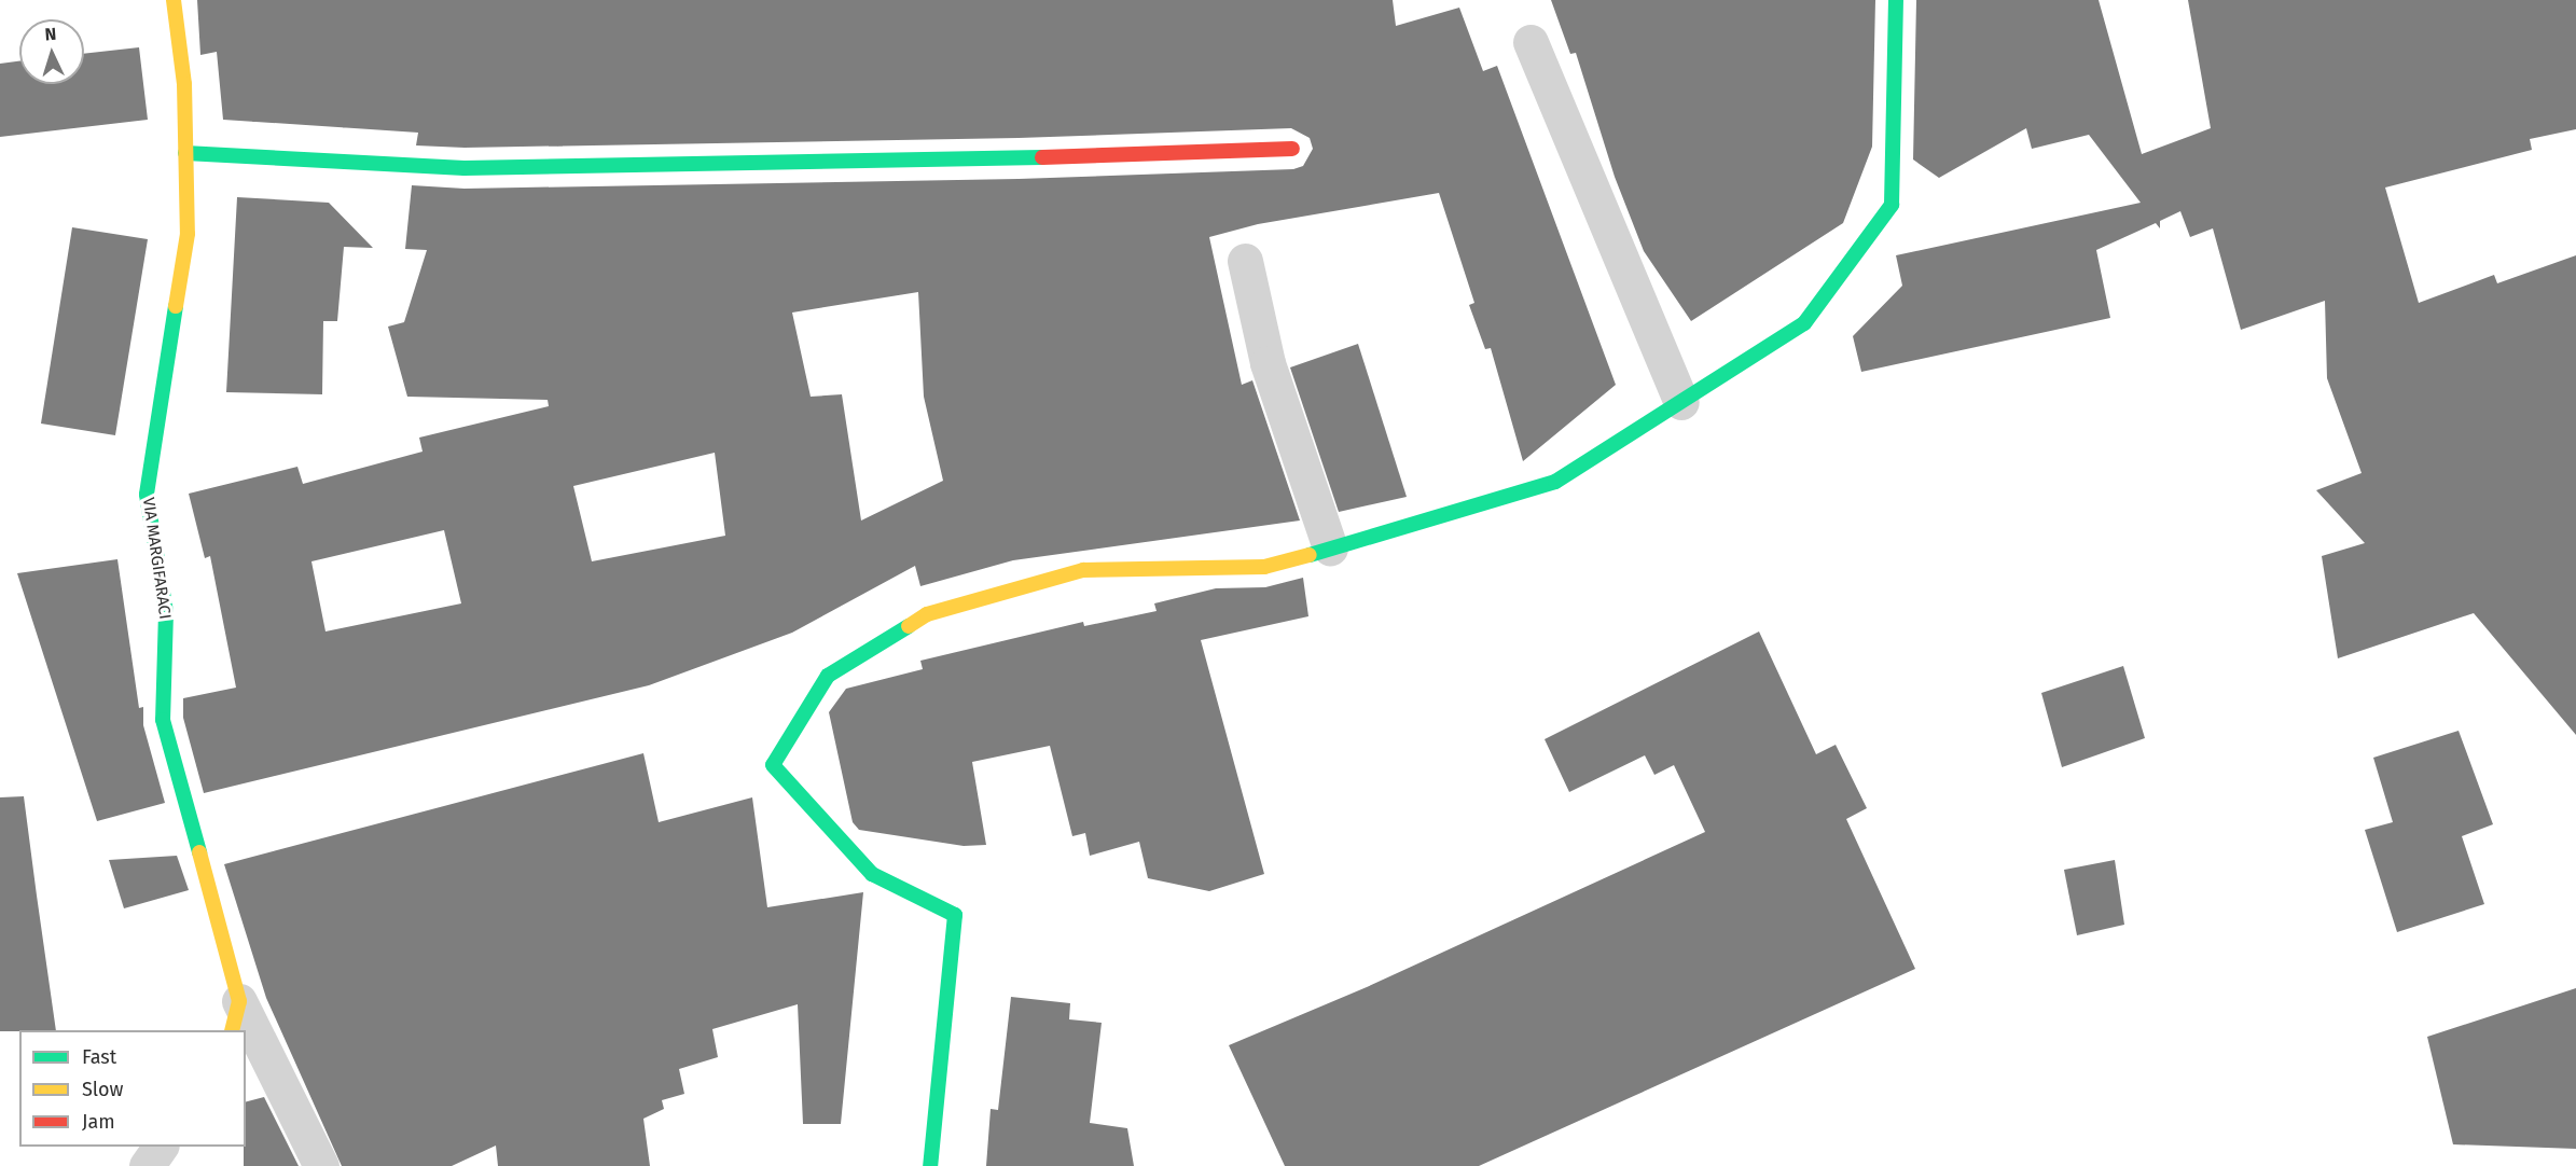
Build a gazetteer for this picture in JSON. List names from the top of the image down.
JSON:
{
  "streets": {
    "street": ["VIA MARGIFARACI"]
  },
  "legend": ["Fast", "Slow", "Jam"],
  "north": "top"
}
